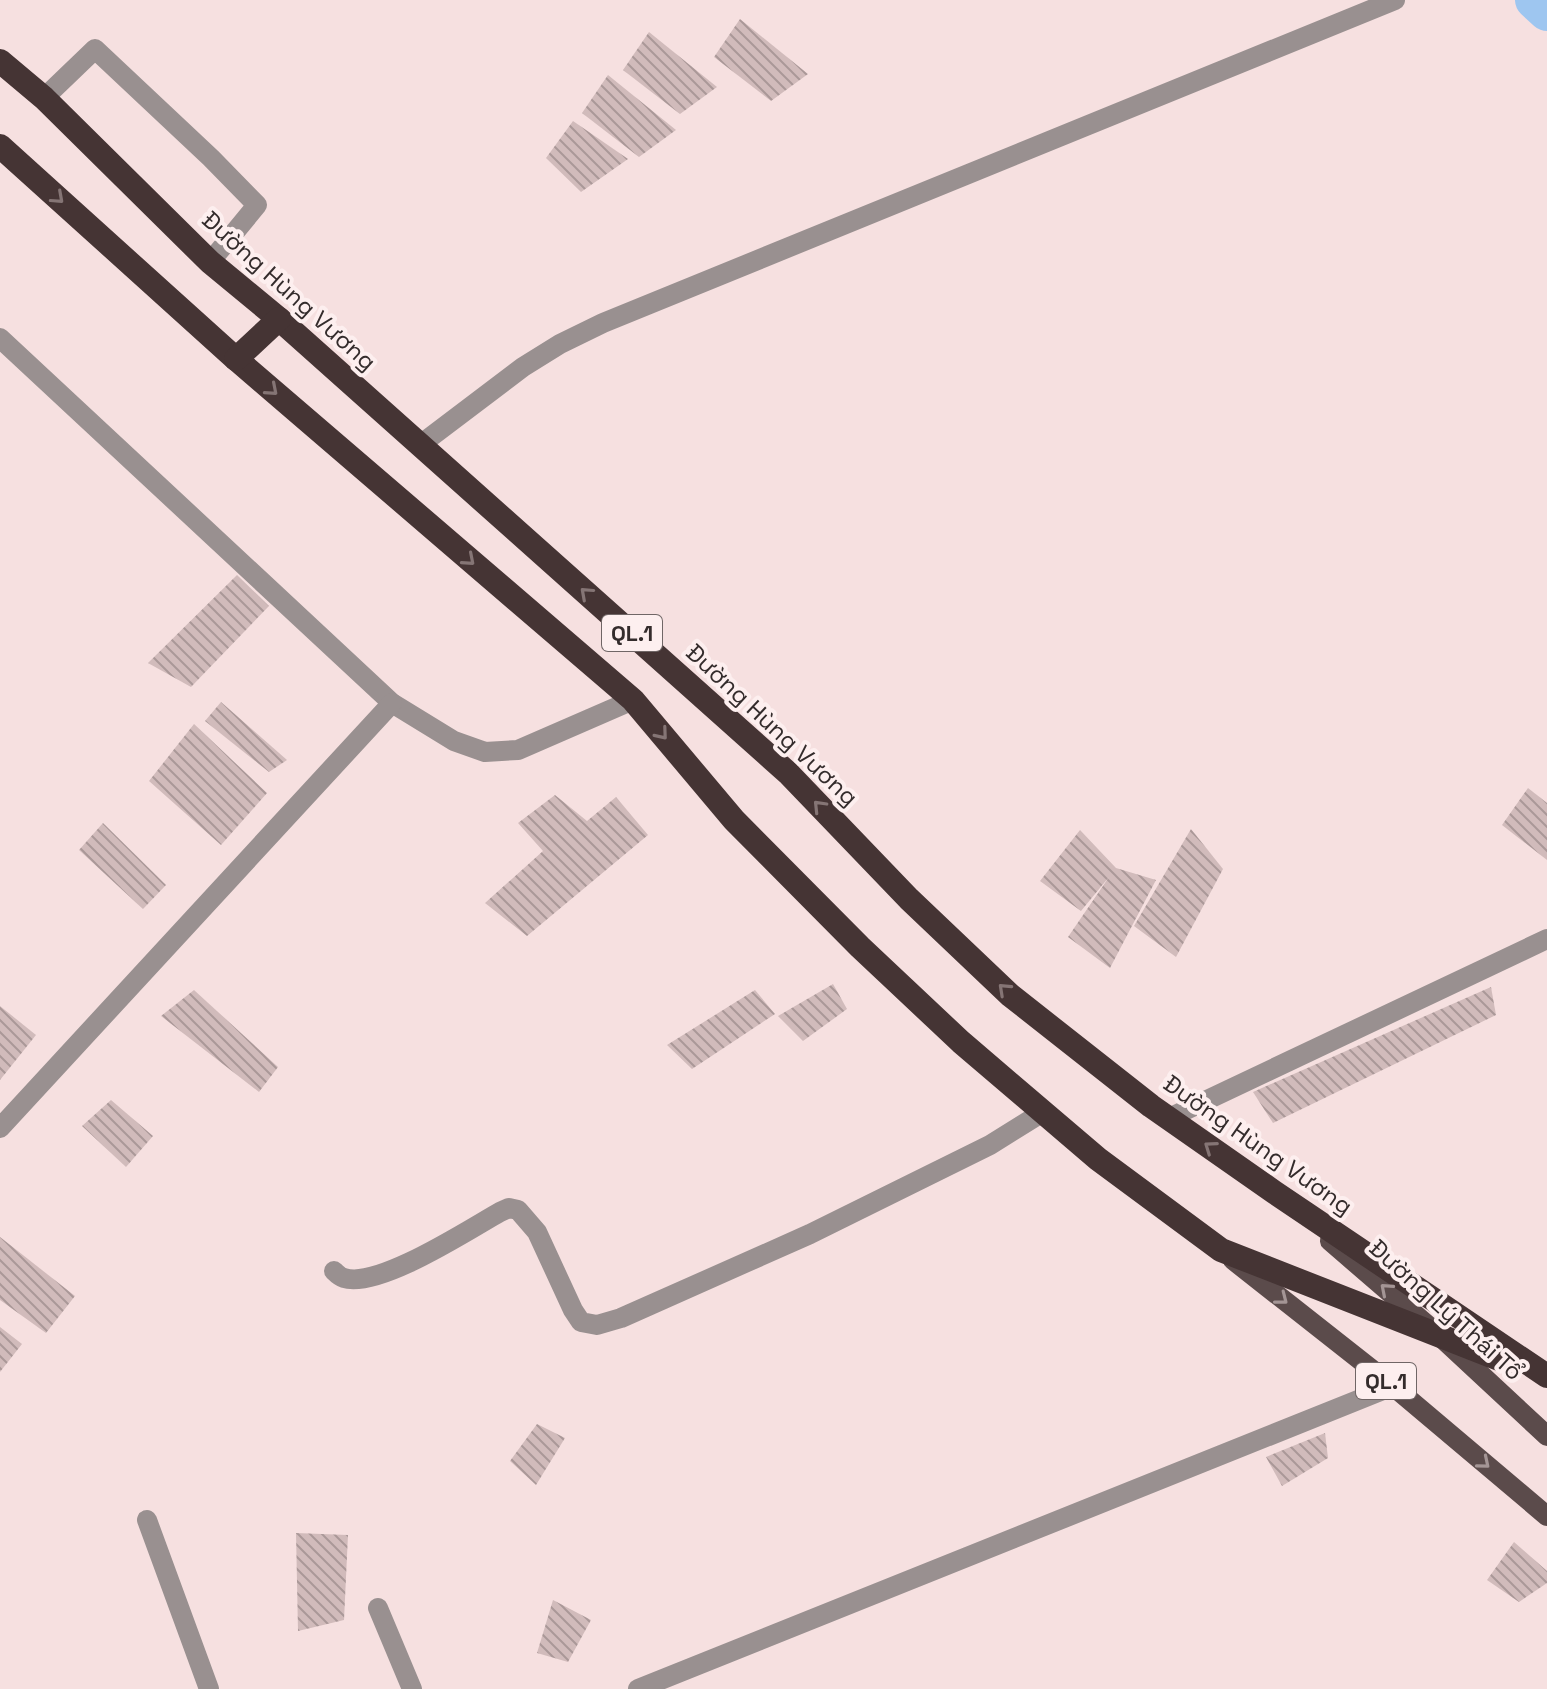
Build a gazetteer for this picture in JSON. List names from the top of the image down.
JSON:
{
  "streets": {
    "highway": ["Đường Hùng Vương", "QL.1"],
    "main road": ["Đường Lý Thái Tổ"]
  },
  "crossings": [
    ["Đường Hùng Vương", "QL.1"],
    ["Đường Hùng Vương", "Đường Lý Thái Tổ"]
  ]
}
